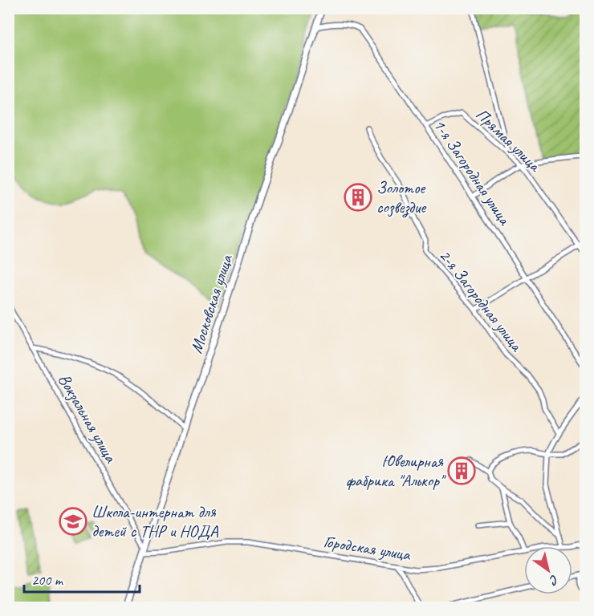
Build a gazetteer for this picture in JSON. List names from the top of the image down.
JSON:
{
  "streets": {
    "main road": ["Московская улица"],
    "street": [
      "Прямая улица",
      "1-я Загородная улица",
      "2-я Загородная улица",
      "Вокзальная улица",
      "Городская улица"
    ]
  },
  "crossings": [
    ["Прямая улица", "1-я Загородная улица"],
    ["1-я Загородная улица", "Московская улица"],
    ["Московская улица", "Вокзальная улица"],
    ["Московская улица", "Городская улица"],
    ["Вокзальная улица", "Городская улица"]
  ],
  "places": {
    "building": ["Золотое созвездие", "Ювелирная фабрика \"Алькор\""],
    "school or university": ["Школа-интернат для детей с ТНР и НОДА"]
  },
  "scale_bar": "200 m",
  "north": "bottom right"
}
